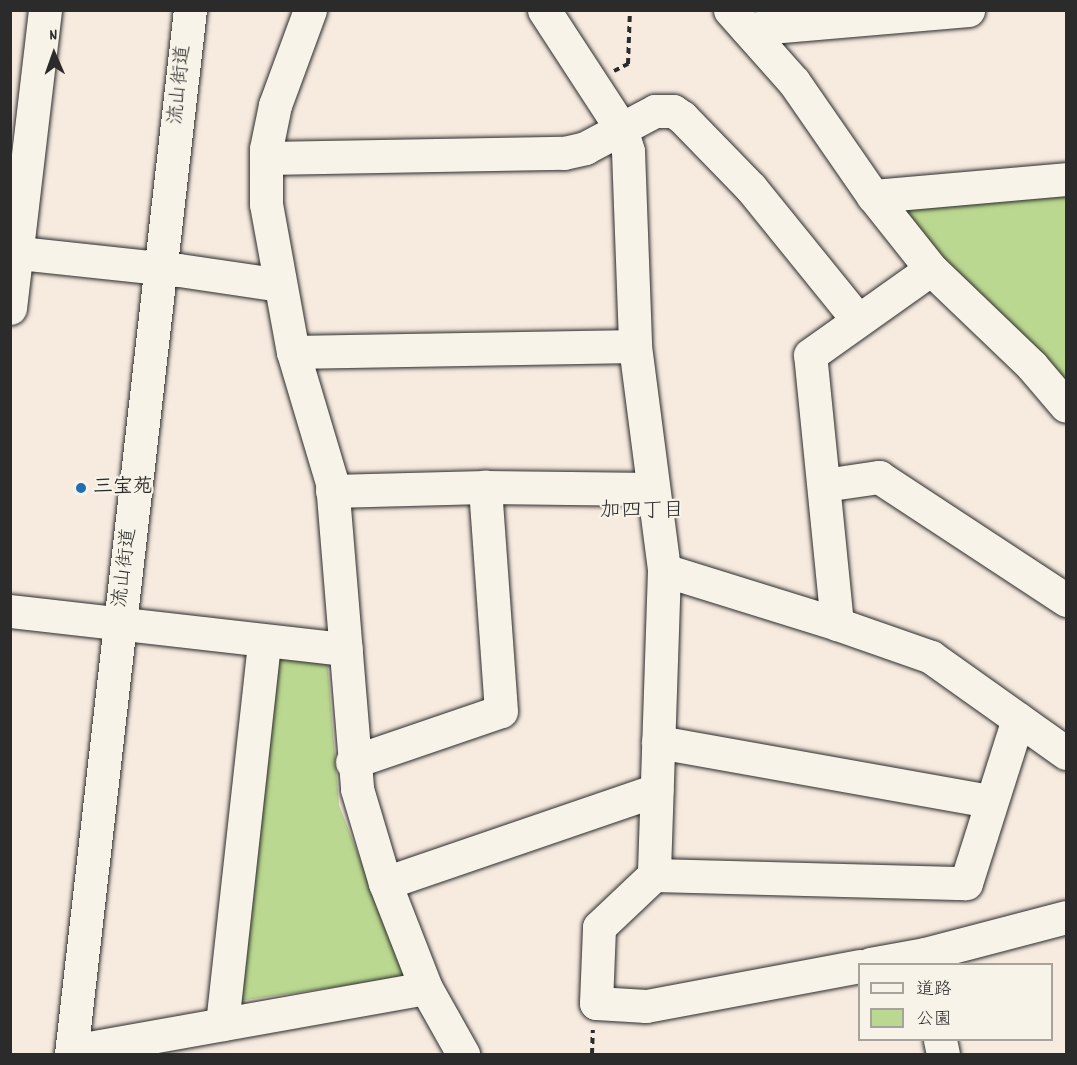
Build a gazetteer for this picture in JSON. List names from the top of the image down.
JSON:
{
  "streets": {
    "street": ["流山街道"]
  },
  "districts": ["加四丁目"],
  "places": ["三宝苑"],
  "legend": ["道路", "公園"],
  "north": "top"
}
